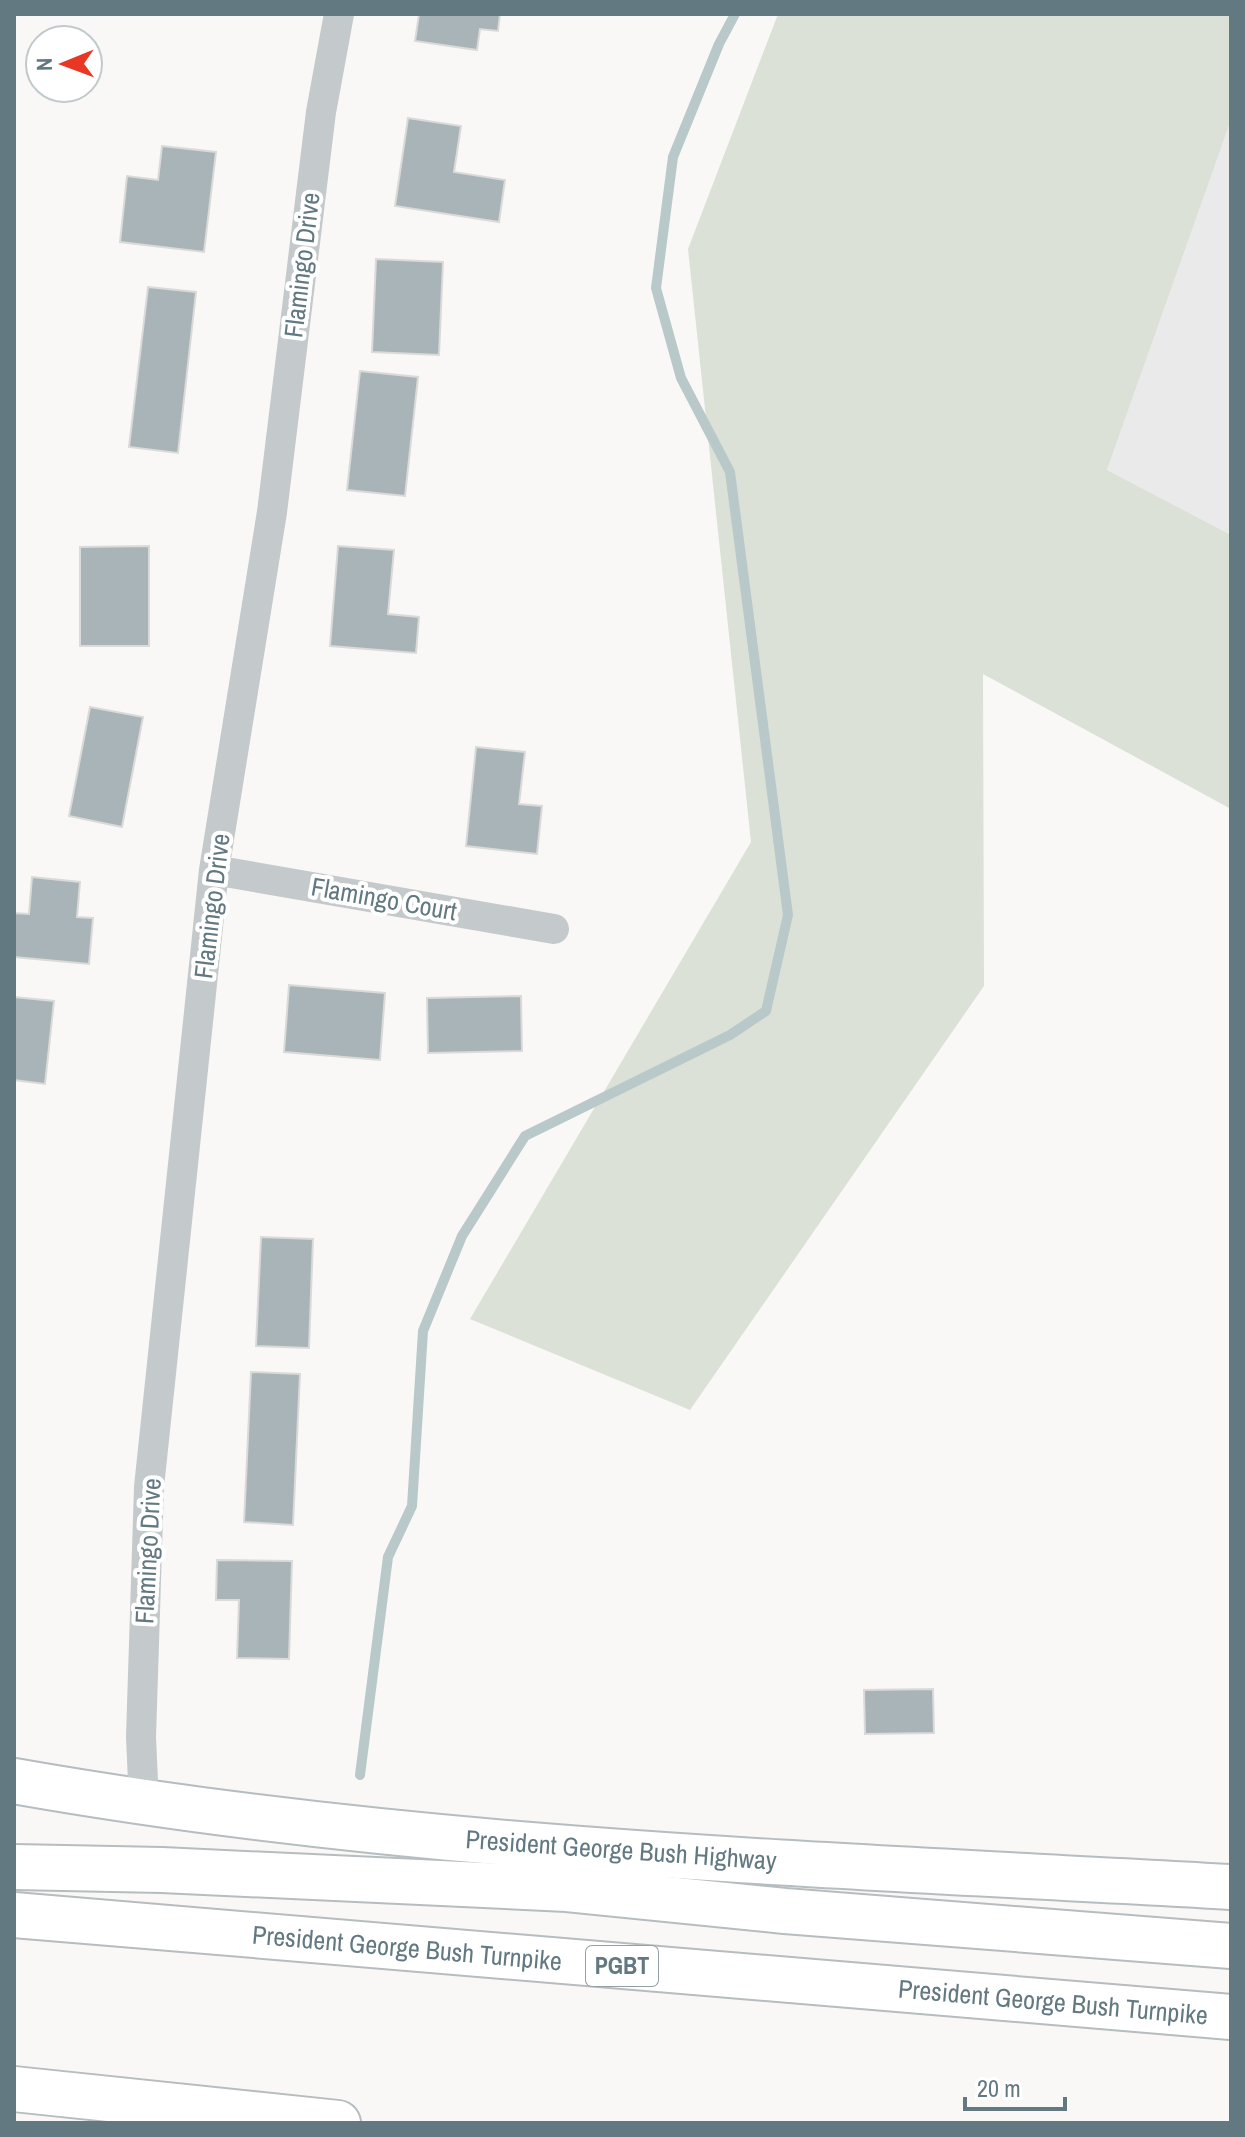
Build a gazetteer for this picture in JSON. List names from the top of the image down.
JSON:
{
  "streets": {
    "main road": ["President George Bush Highway", "President George Bush Turnpike", "PGBT"],
    "street": ["Flamingo Drive", "Flamingo Court"]
  },
  "crossings": [
    ["Flamingo Drive", "Flamingo Court"],
    ["Flamingo Drive", "President George Bush Highway"]
  ],
  "scale_bar": "20 m",
  "north": "left"
}
